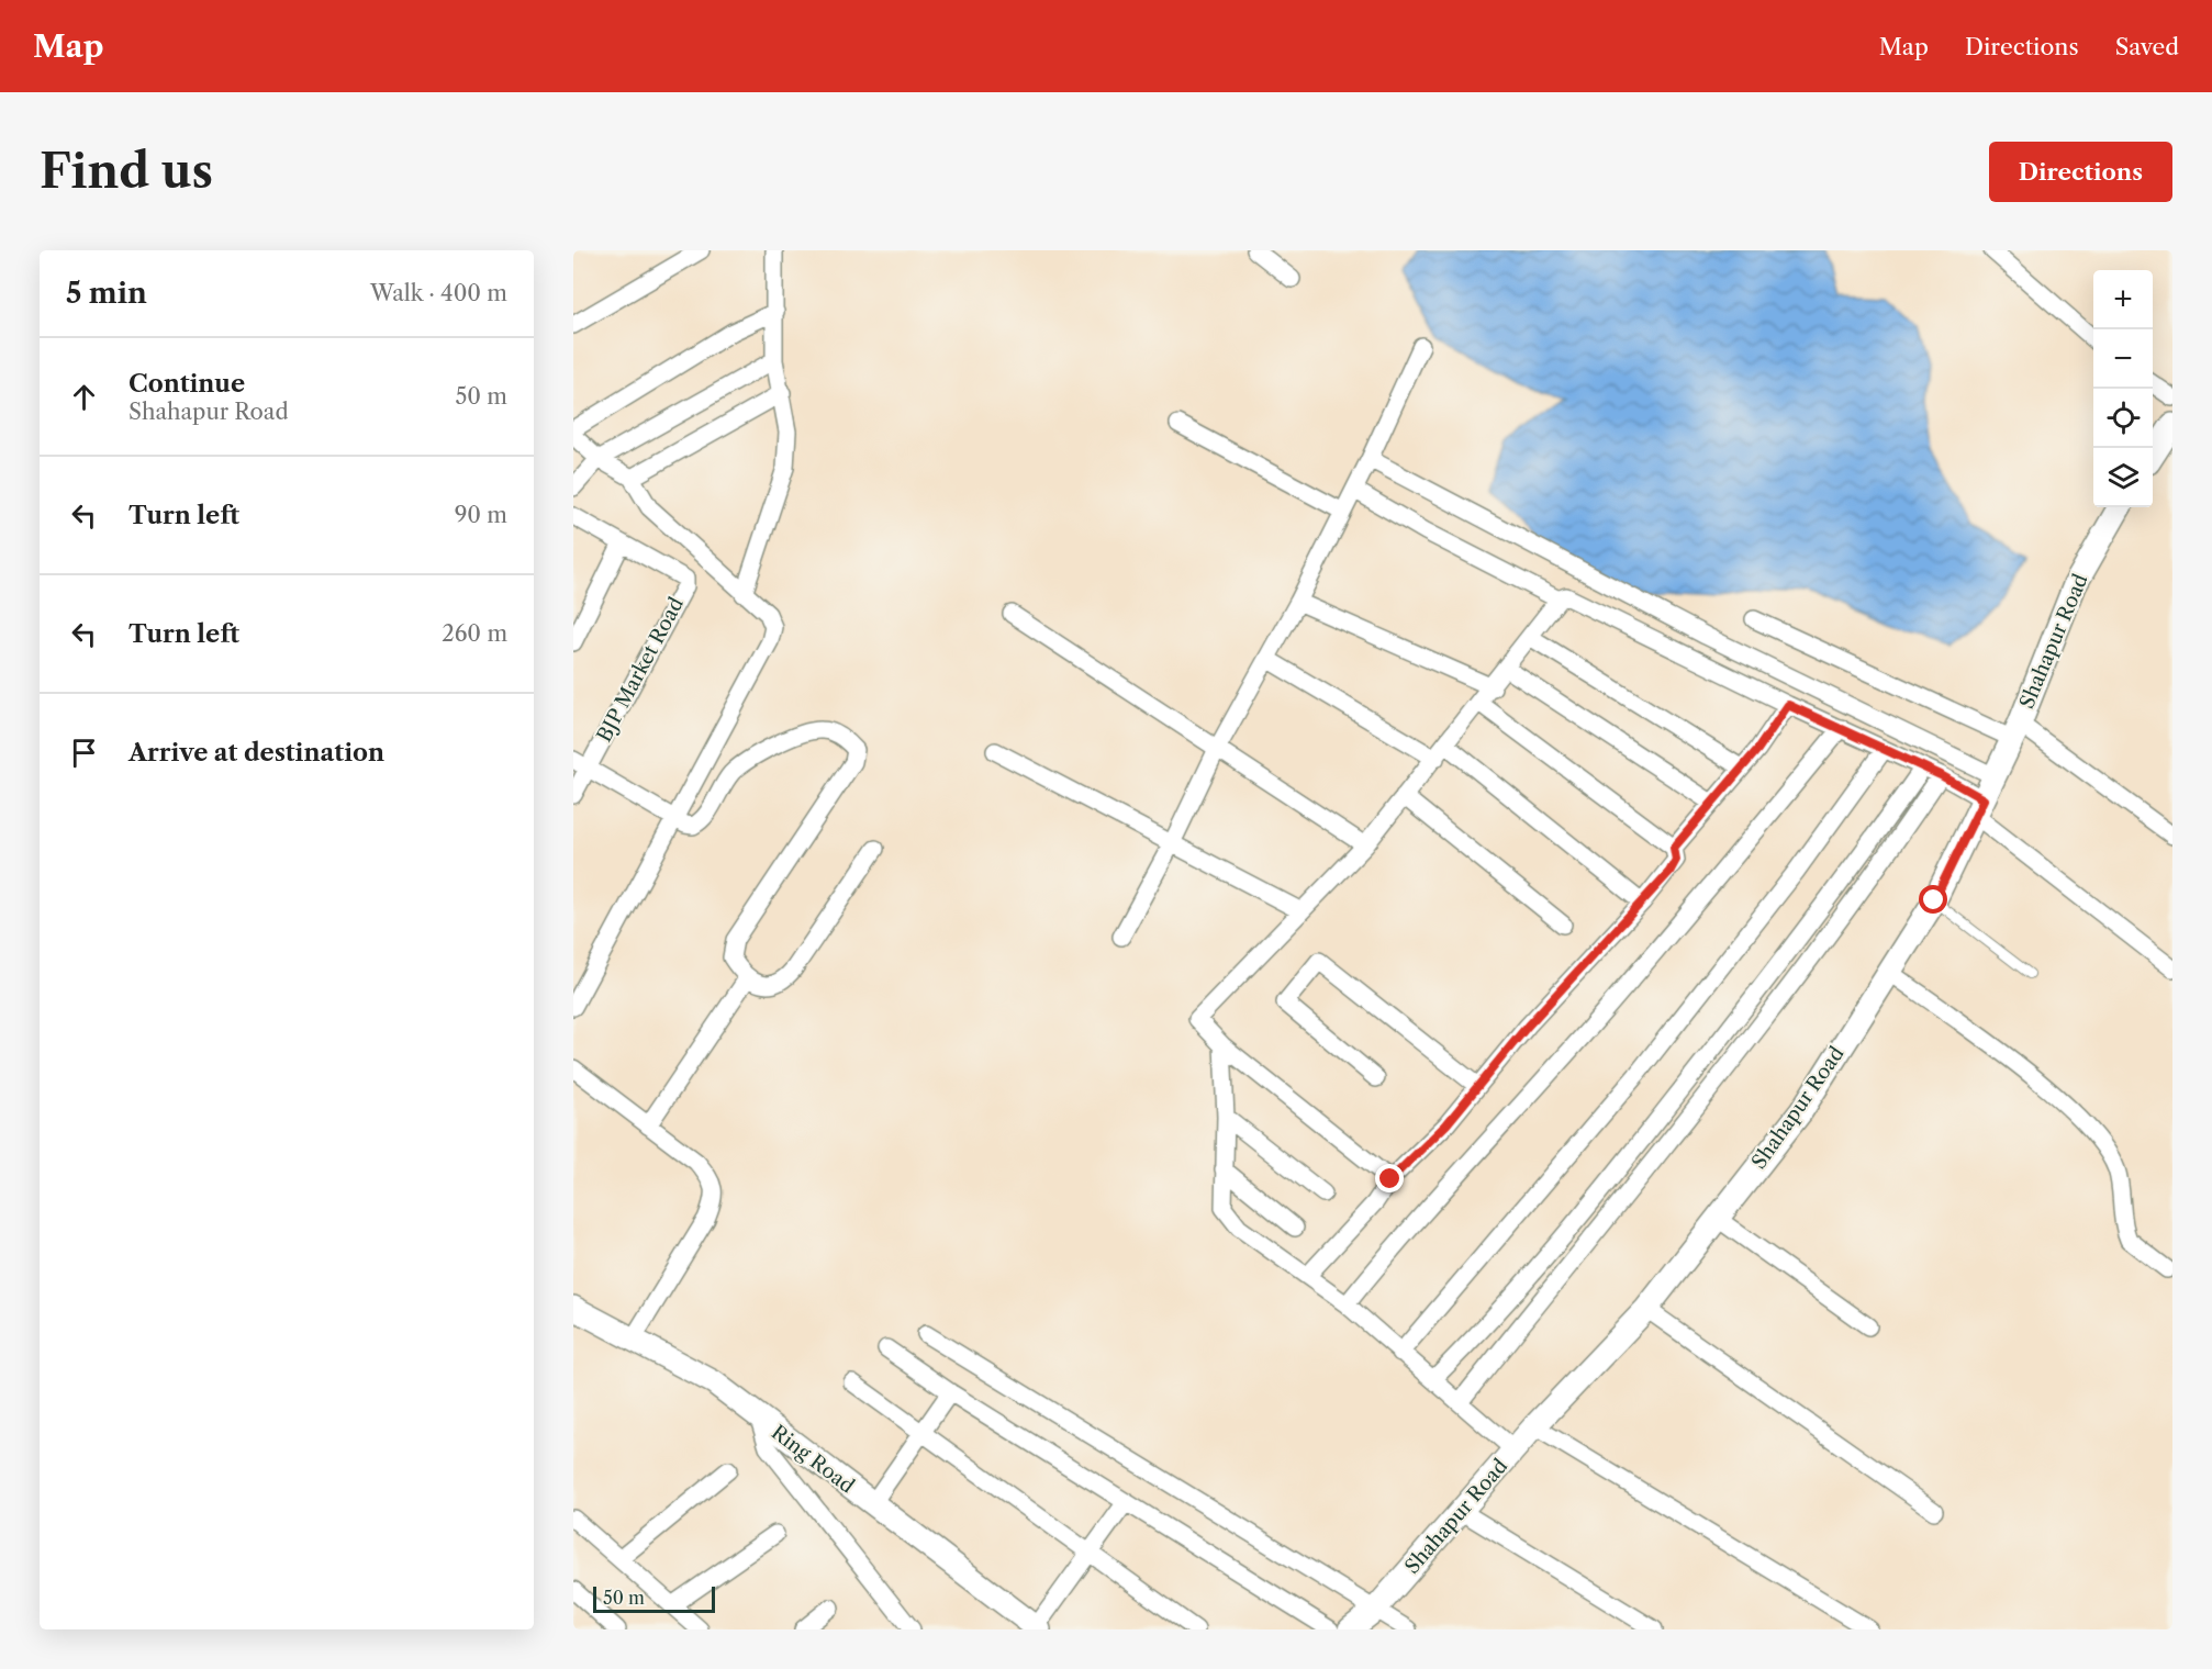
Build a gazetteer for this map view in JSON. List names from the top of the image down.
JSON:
{
  "streets": {
    "main road": ["Shahapur Road", "Ring Road"],
    "street": ["BJP Market Road"]
  },
  "scale_bar": "50 m",
  "page": {
    "header": "Map",
    "nav": ["Map", "Directions", "Saved"],
    "buttons": "Directions",
    "title": "Find us",
    "heading": ["5 min", "Walk · 400 m"],
    "map_buttons": ["+", "−"],
    "list": [
      ["Continue", "Shahapur Road", "50 m"],
      ["Turn left", "90 m"],
      ["Turn left", "260 m"],
      "Arrive at destination"
    ],
    "scale": "50 m"
  }
}
